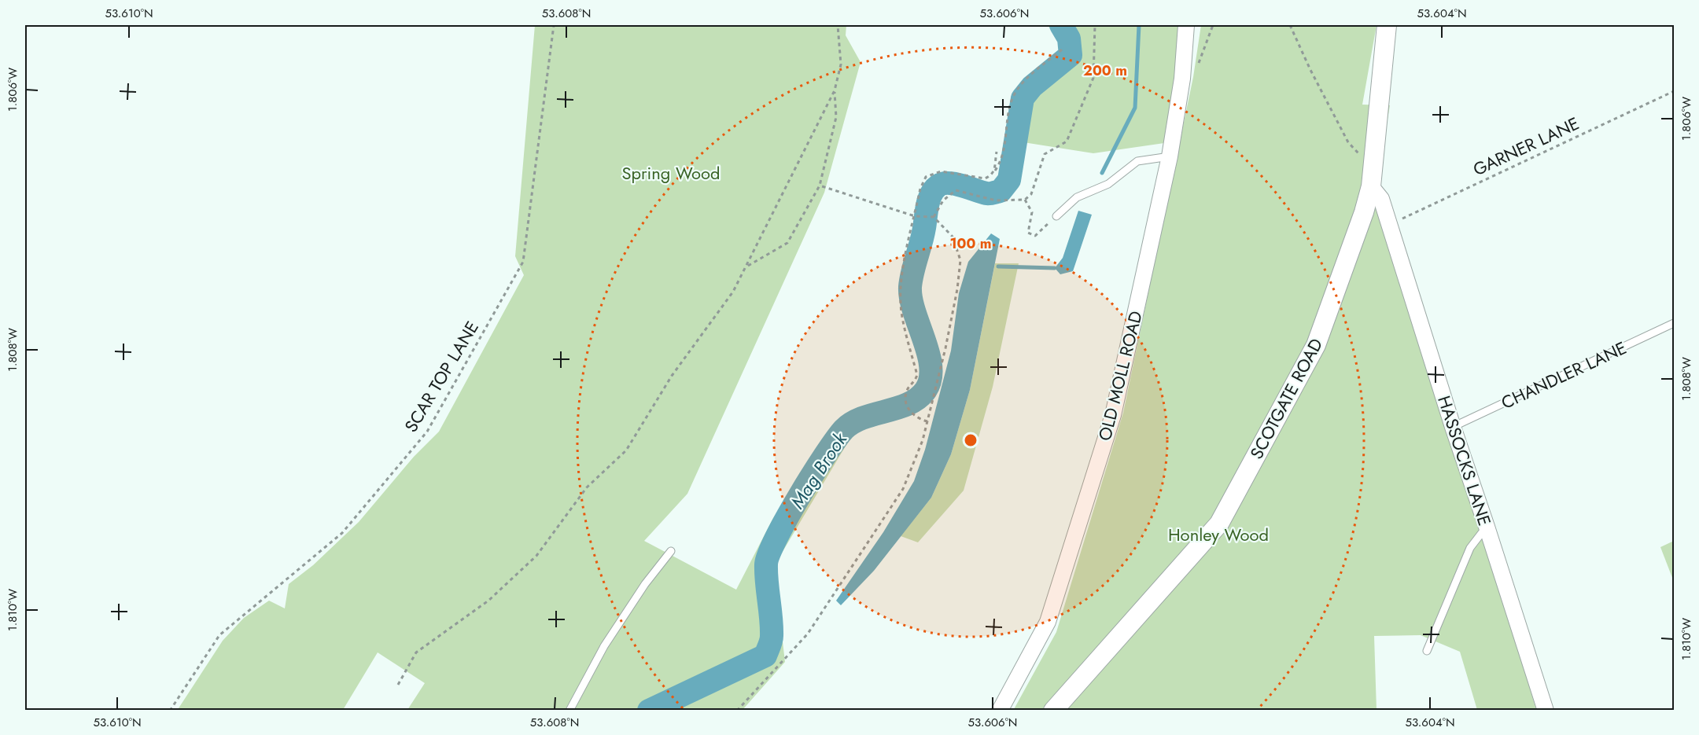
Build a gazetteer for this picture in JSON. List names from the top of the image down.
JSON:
{
  "streets": {
    "street": ["OLD MOLL ROAD", "SCOTGATE ROAD", "HASSOCKS LANE"],
    "lane": ["CHANDLER LANE"],
    "path": ["GARNER LANE", "SCAR TOP LANE"]
  },
  "crossings": [
    ["GARNER LANE", "HASSOCKS LANE"],
    ["CHANDLER LANE", "HASSOCKS LANE"],
    ["SCOTGATE ROAD", "HASSOCKS LANE"]
  ],
  "water": ["Mag Brook"],
  "parks": ["Spring Wood", "Honley Wood"],
  "coordinates": [
    "53.610°N",
    "53.608°N",
    "53.606°N",
    "53.604°N",
    "1.806°W",
    "1.808°W",
    "1.810°W"
  ],
  "rings": ["200 m", "100 m"]
}
